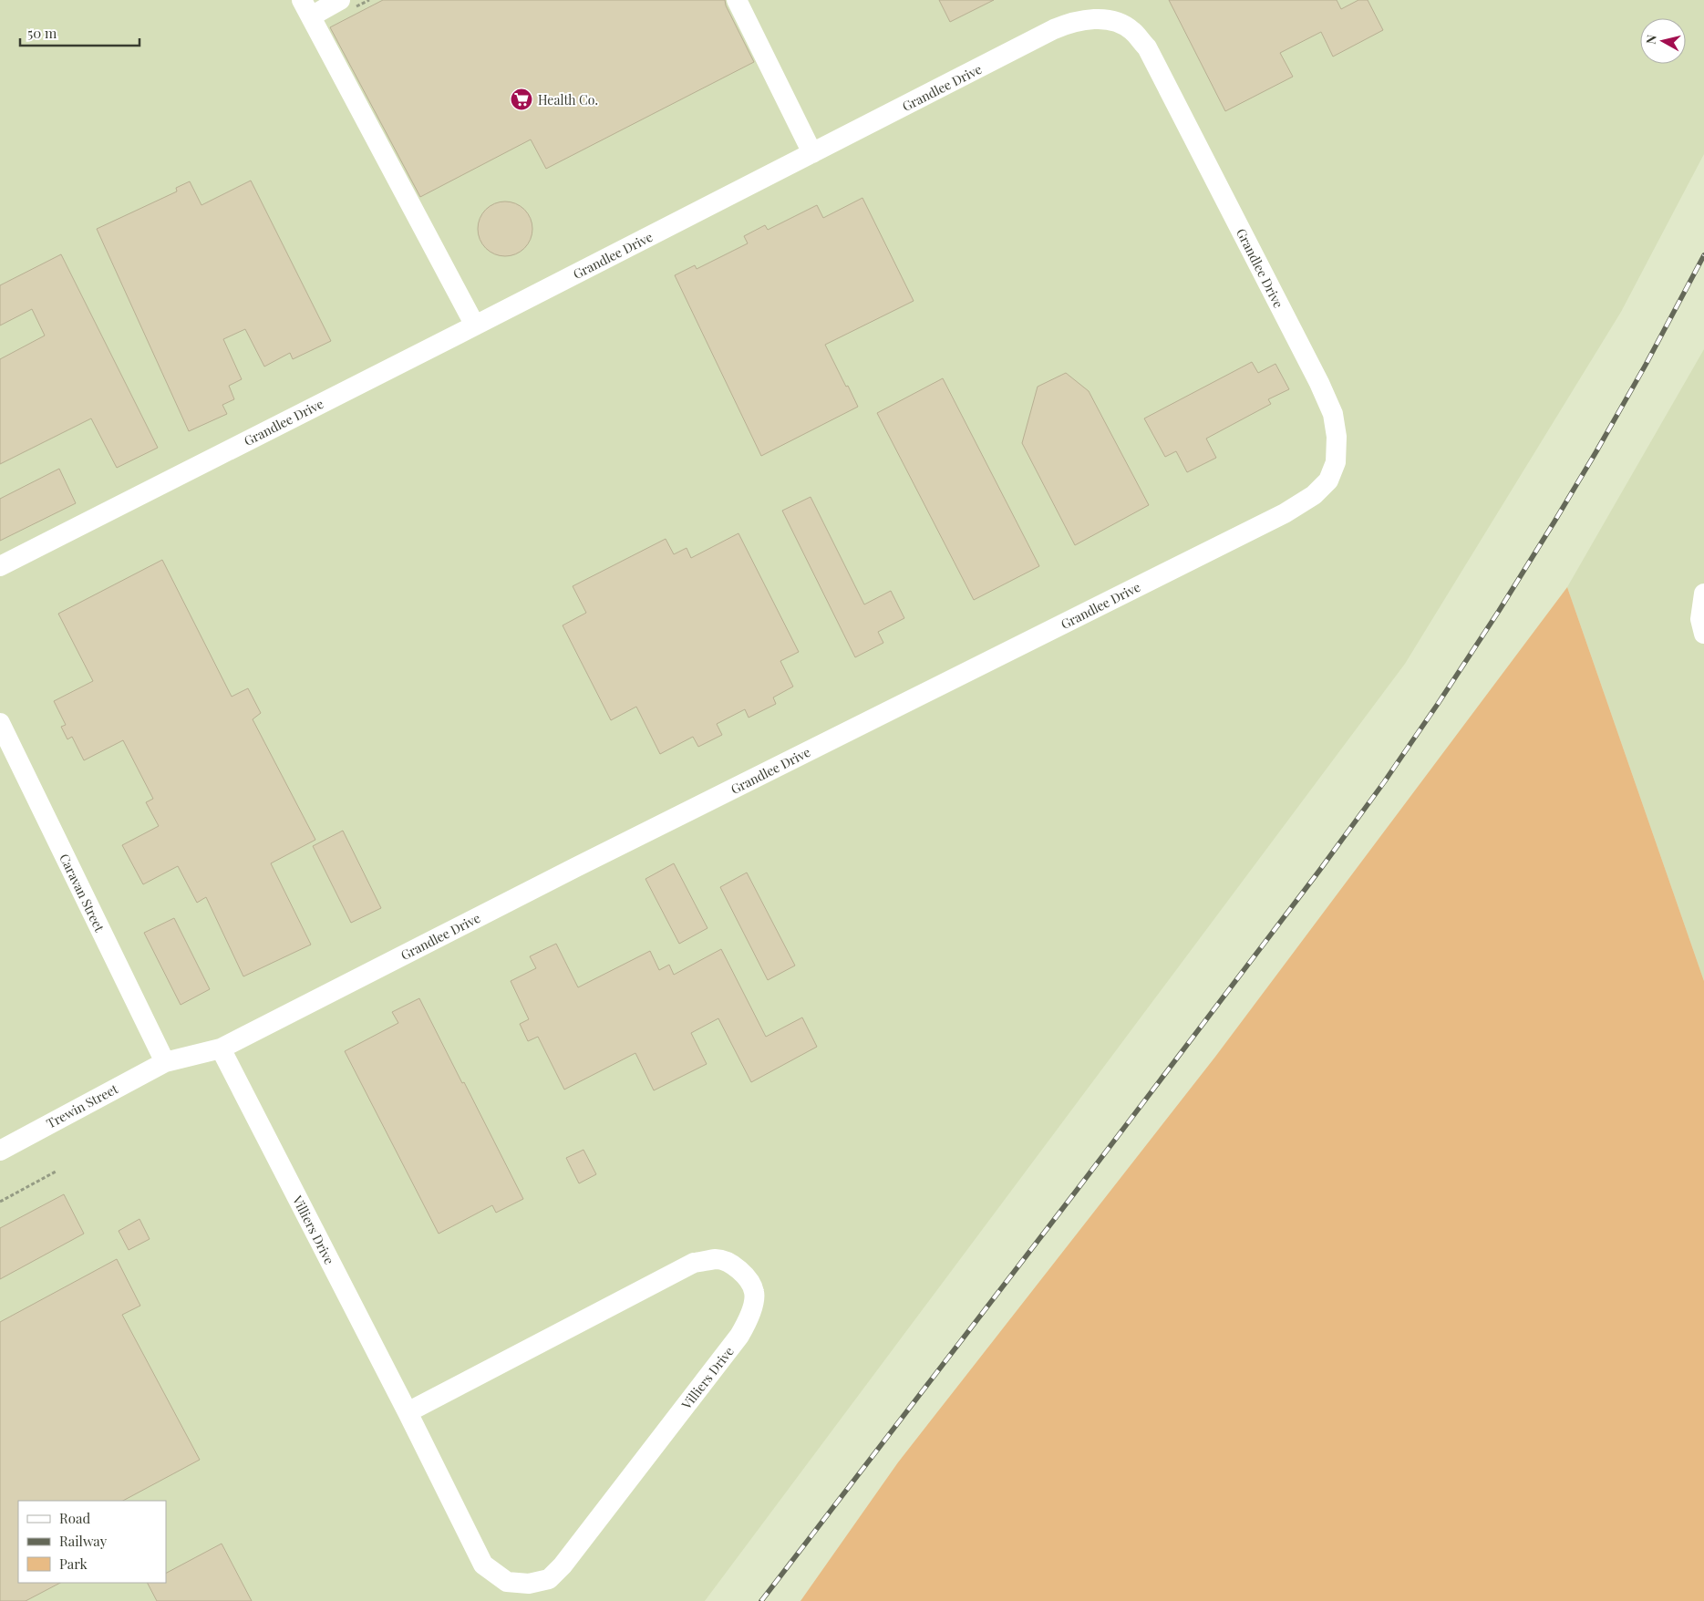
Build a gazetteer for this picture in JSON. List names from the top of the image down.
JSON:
{
  "streets": {
    "street": [
      "Grandlee Drive",
      "Caravan Street",
      "Trewin Street",
      "Villiers Drive"
    ]
  },
  "crossings": [
    ["Grandlee Drive", "Caravan Street"],
    ["Grandlee Drive", "Trewin Street"],
    ["Grandlee Drive", "Villiers Drive"],
    ["Caravan Street", "Trewin Street"]
  ],
  "places": {
    "supermarket": ["Health Co."]
  },
  "legend": ["Road", "Railway", "Park"],
  "scale_bar": "50 m",
  "north": "left"
}
